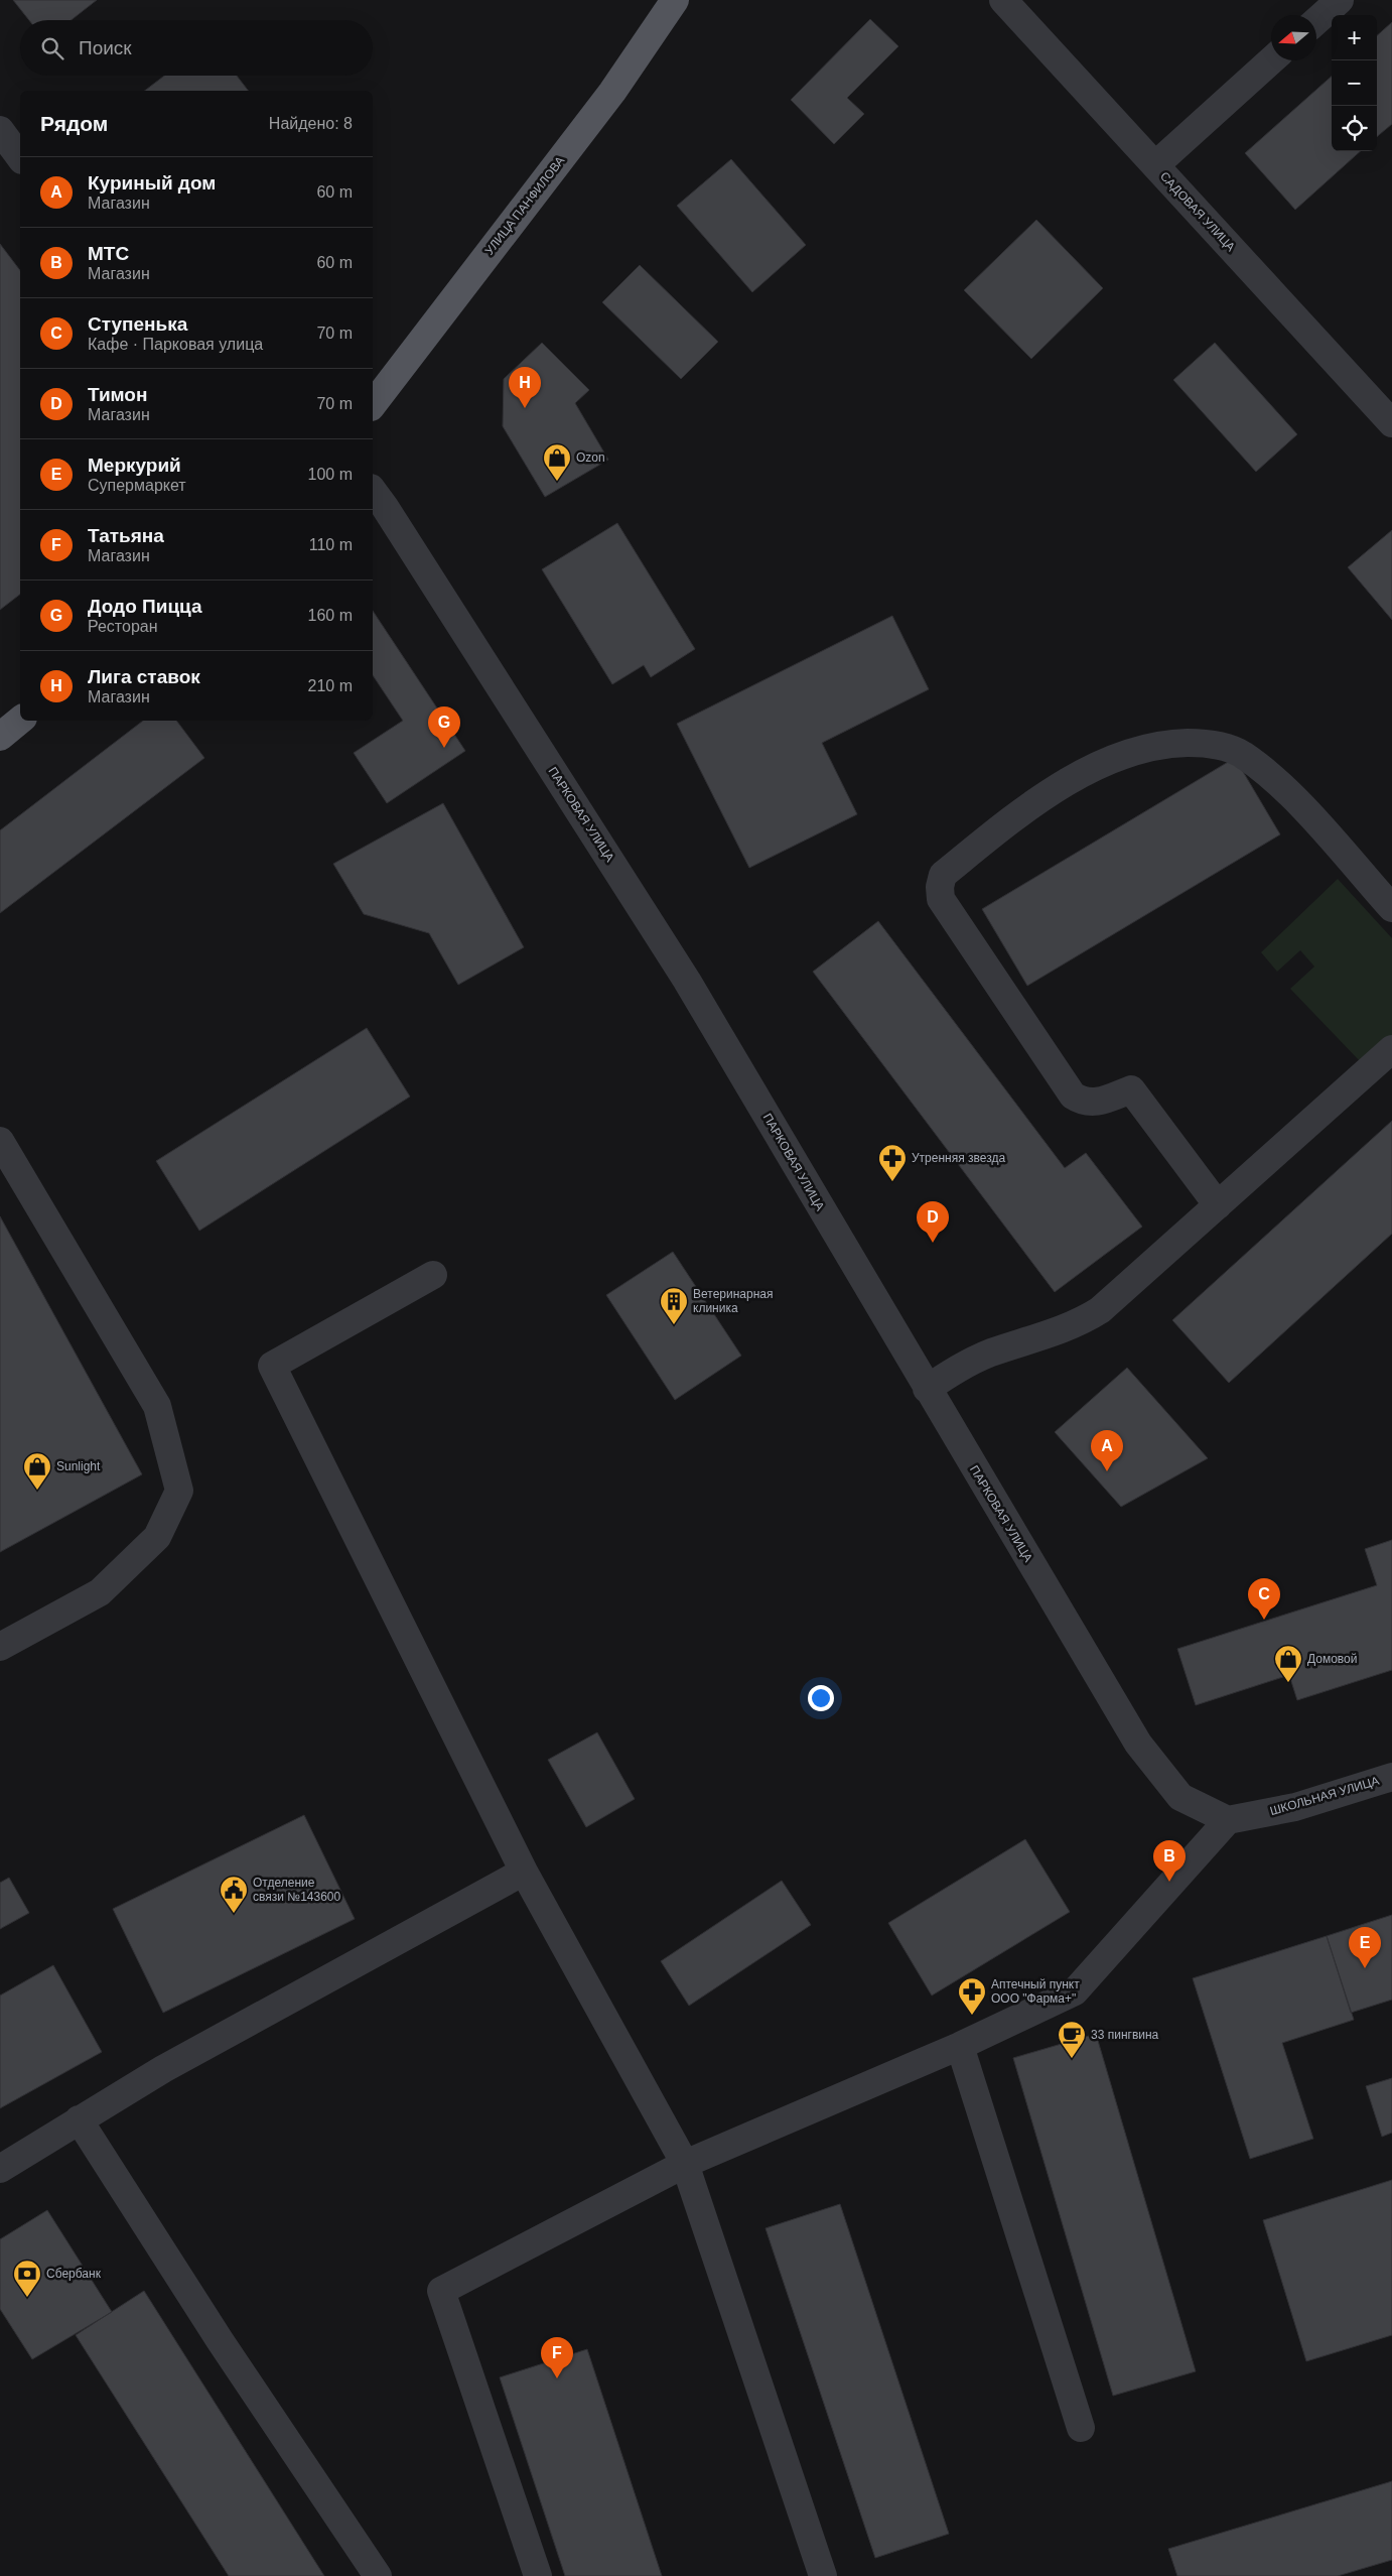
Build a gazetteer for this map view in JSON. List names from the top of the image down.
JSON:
{
  "streets": {
    "main road": ["УЛИЦА ПАНФИЛОВА"],
    "street": ["САДОВАЯ УЛИЦА", "ПАРКОВАЯ УЛИЦА", "ШКОЛЬНАЯ УЛИЦА"]
  },
  "crossings": [
    ["ПАРКОВАЯ УЛИЦА", "ШКОЛЬНАЯ УЛИЦА"]
  ],
  "places": {
    "shop": ["Ozon", "Sunlight", "Домовой"],
    "pharmacy": ["Утренняя звезда", "Аптечный пункт ООО \"Фарма+\""],
    "building": ["Ветеринарная клиника"],
    "public building": ["Отделение связи №143600"],
    "cafe": ["33 пингвина"],
    "bank": ["Сбербанк"]
  },
  "north": "left",
  "page": {
    "map_buttons": ["+", "−"],
    "search": "Поиск",
    "heading": ["Рядом", "Найдено: 8"],
    "list": [
      {
        "mark": "A",
        "name": "Куриный дом",
        "note": "Магазин",
        "value": "60 m"
      },
      {
        "mark": "B",
        "name": "МТС",
        "note": "Магазин",
        "value": "60 m"
      },
      {
        "mark": "C",
        "name": "Ступенька",
        "note": "Кафе · Парковая улица",
        "value": "70 m"
      },
      {
        "mark": "D",
        "name": "Тимон",
        "note": "Магазин",
        "value": "70 m"
      },
      {
        "mark": "E",
        "name": "Меркурий",
        "note": "Супермаркет",
        "value": "100 m"
      },
      {
        "mark": "F",
        "name": "Татьяна",
        "note": "Магазин",
        "value": "110 m"
      },
      {
        "mark": "G",
        "name": "Додо Пицца",
        "note": "Ресторан",
        "value": "160 m"
      },
      {
        "mark": "H",
        "name": "Лига ставок",
        "note": "Магазин",
        "value": "210 m"
      }
    ],
    "pins": [
      "H",
      "G",
      "D",
      "A",
      "C",
      "B",
      "E",
      "F"
    ]
  }
}
